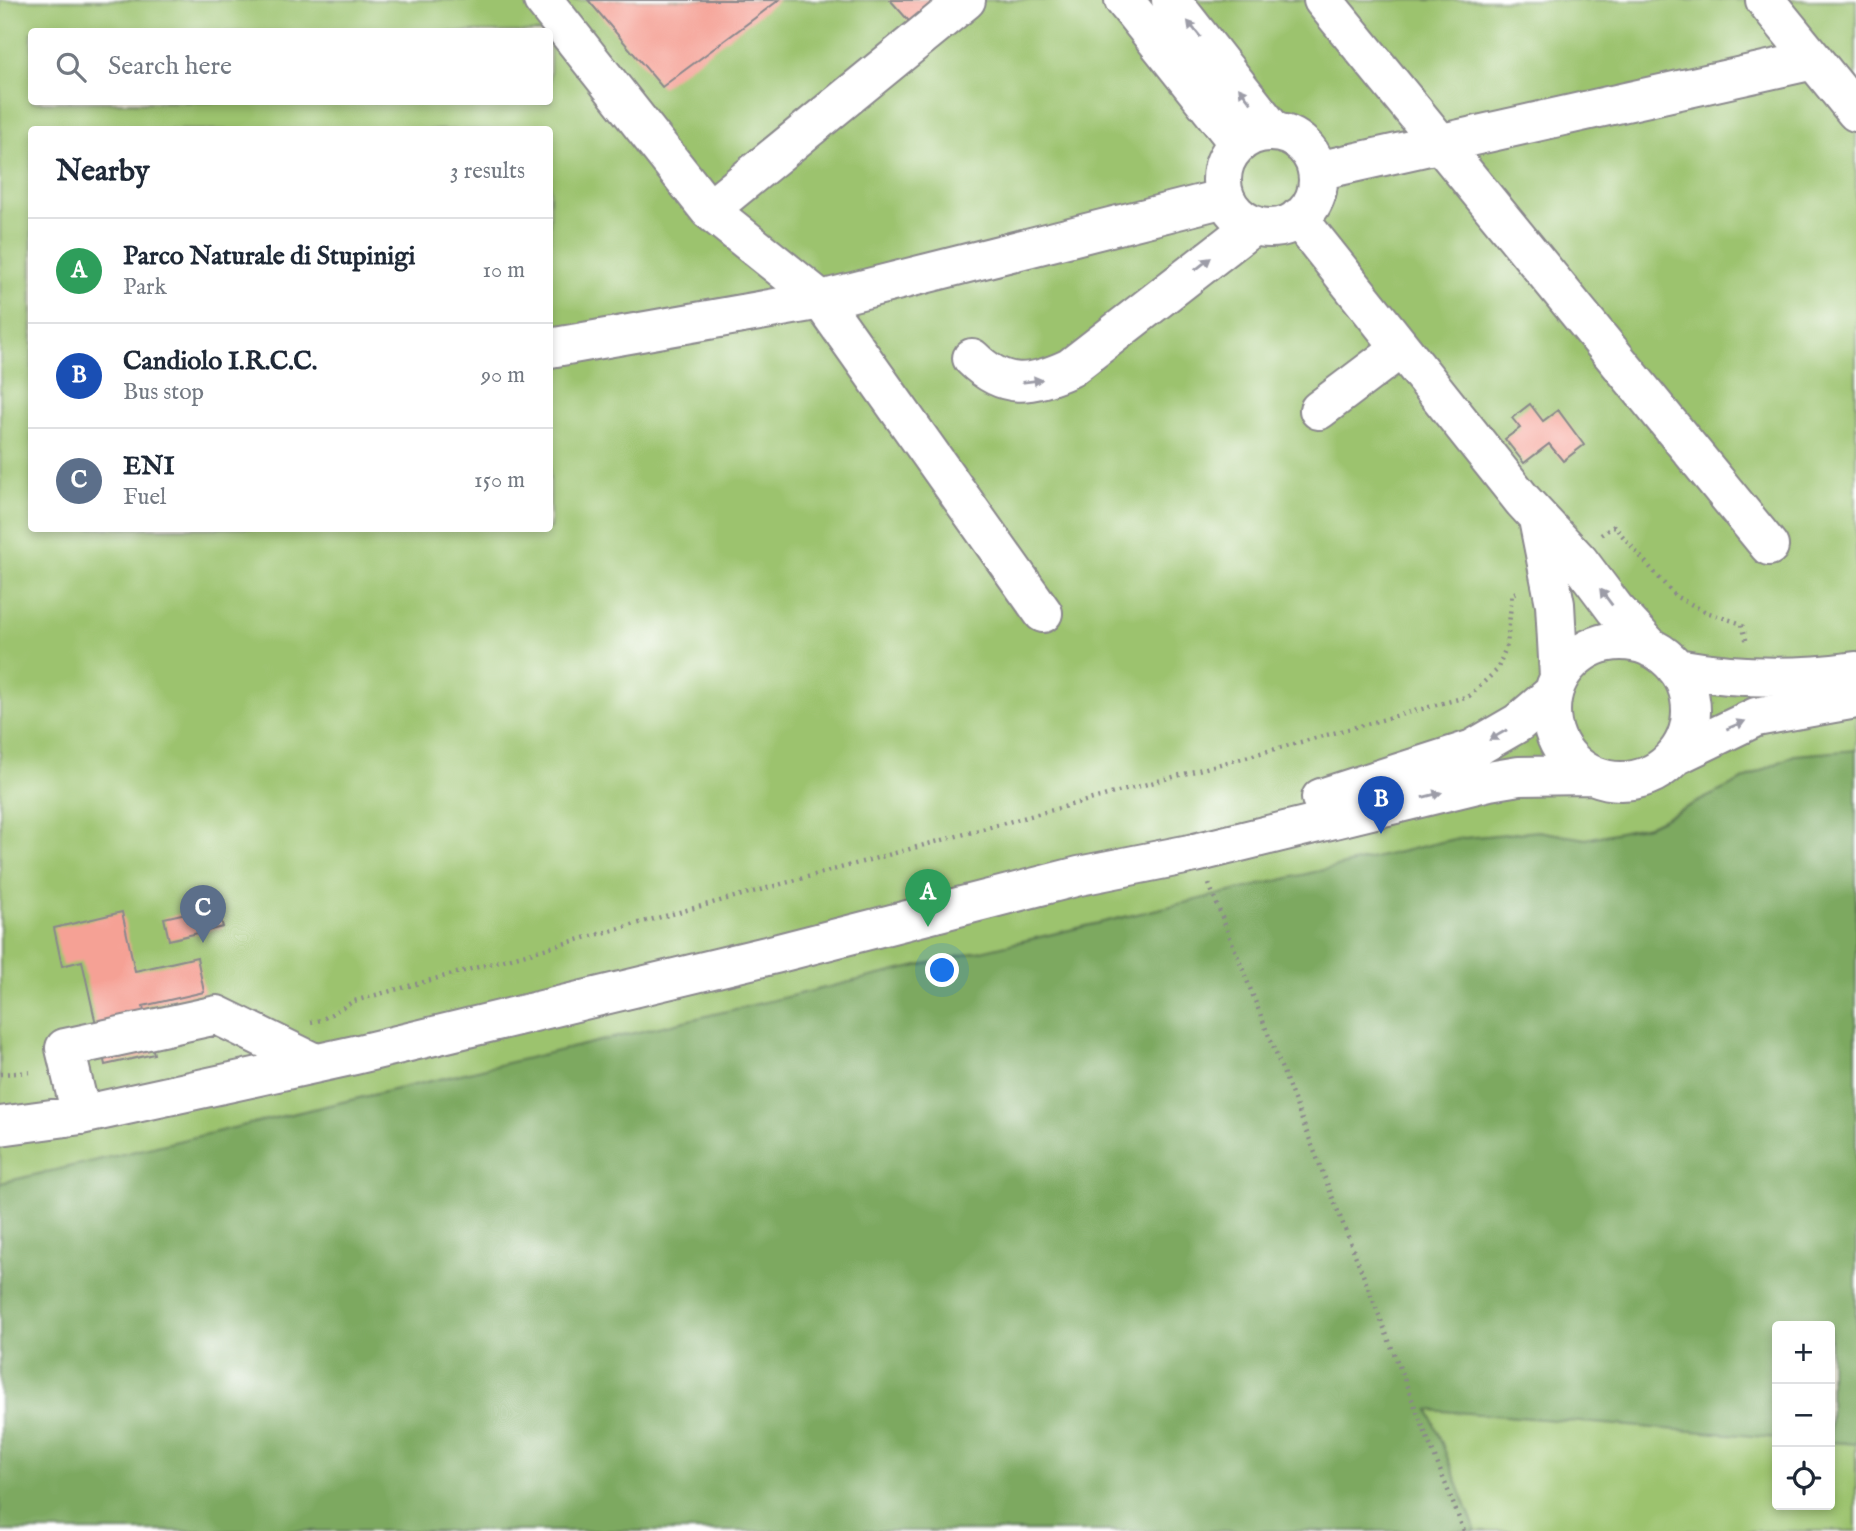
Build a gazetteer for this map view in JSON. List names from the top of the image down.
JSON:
{
  "page": {
    "search": "Search here",
    "heading": ["Nearby", "3 results"],
    "list": [
      {
        "mark": "A",
        "name": "Parco Naturale di Stupinigi",
        "note": "Park",
        "value": "10 m"
      },
      {
        "mark": "B",
        "name": "Candiolo I.R.C.C.",
        "note": "Bus stop",
        "value": "90 m"
      },
      {
        "mark": "C",
        "name": "ENI",
        "note": "Fuel",
        "value": "150 m"
      }
    ],
    "pins": ["B", "A", "C"],
    "map_buttons": ["+", "−"]
  }
}
